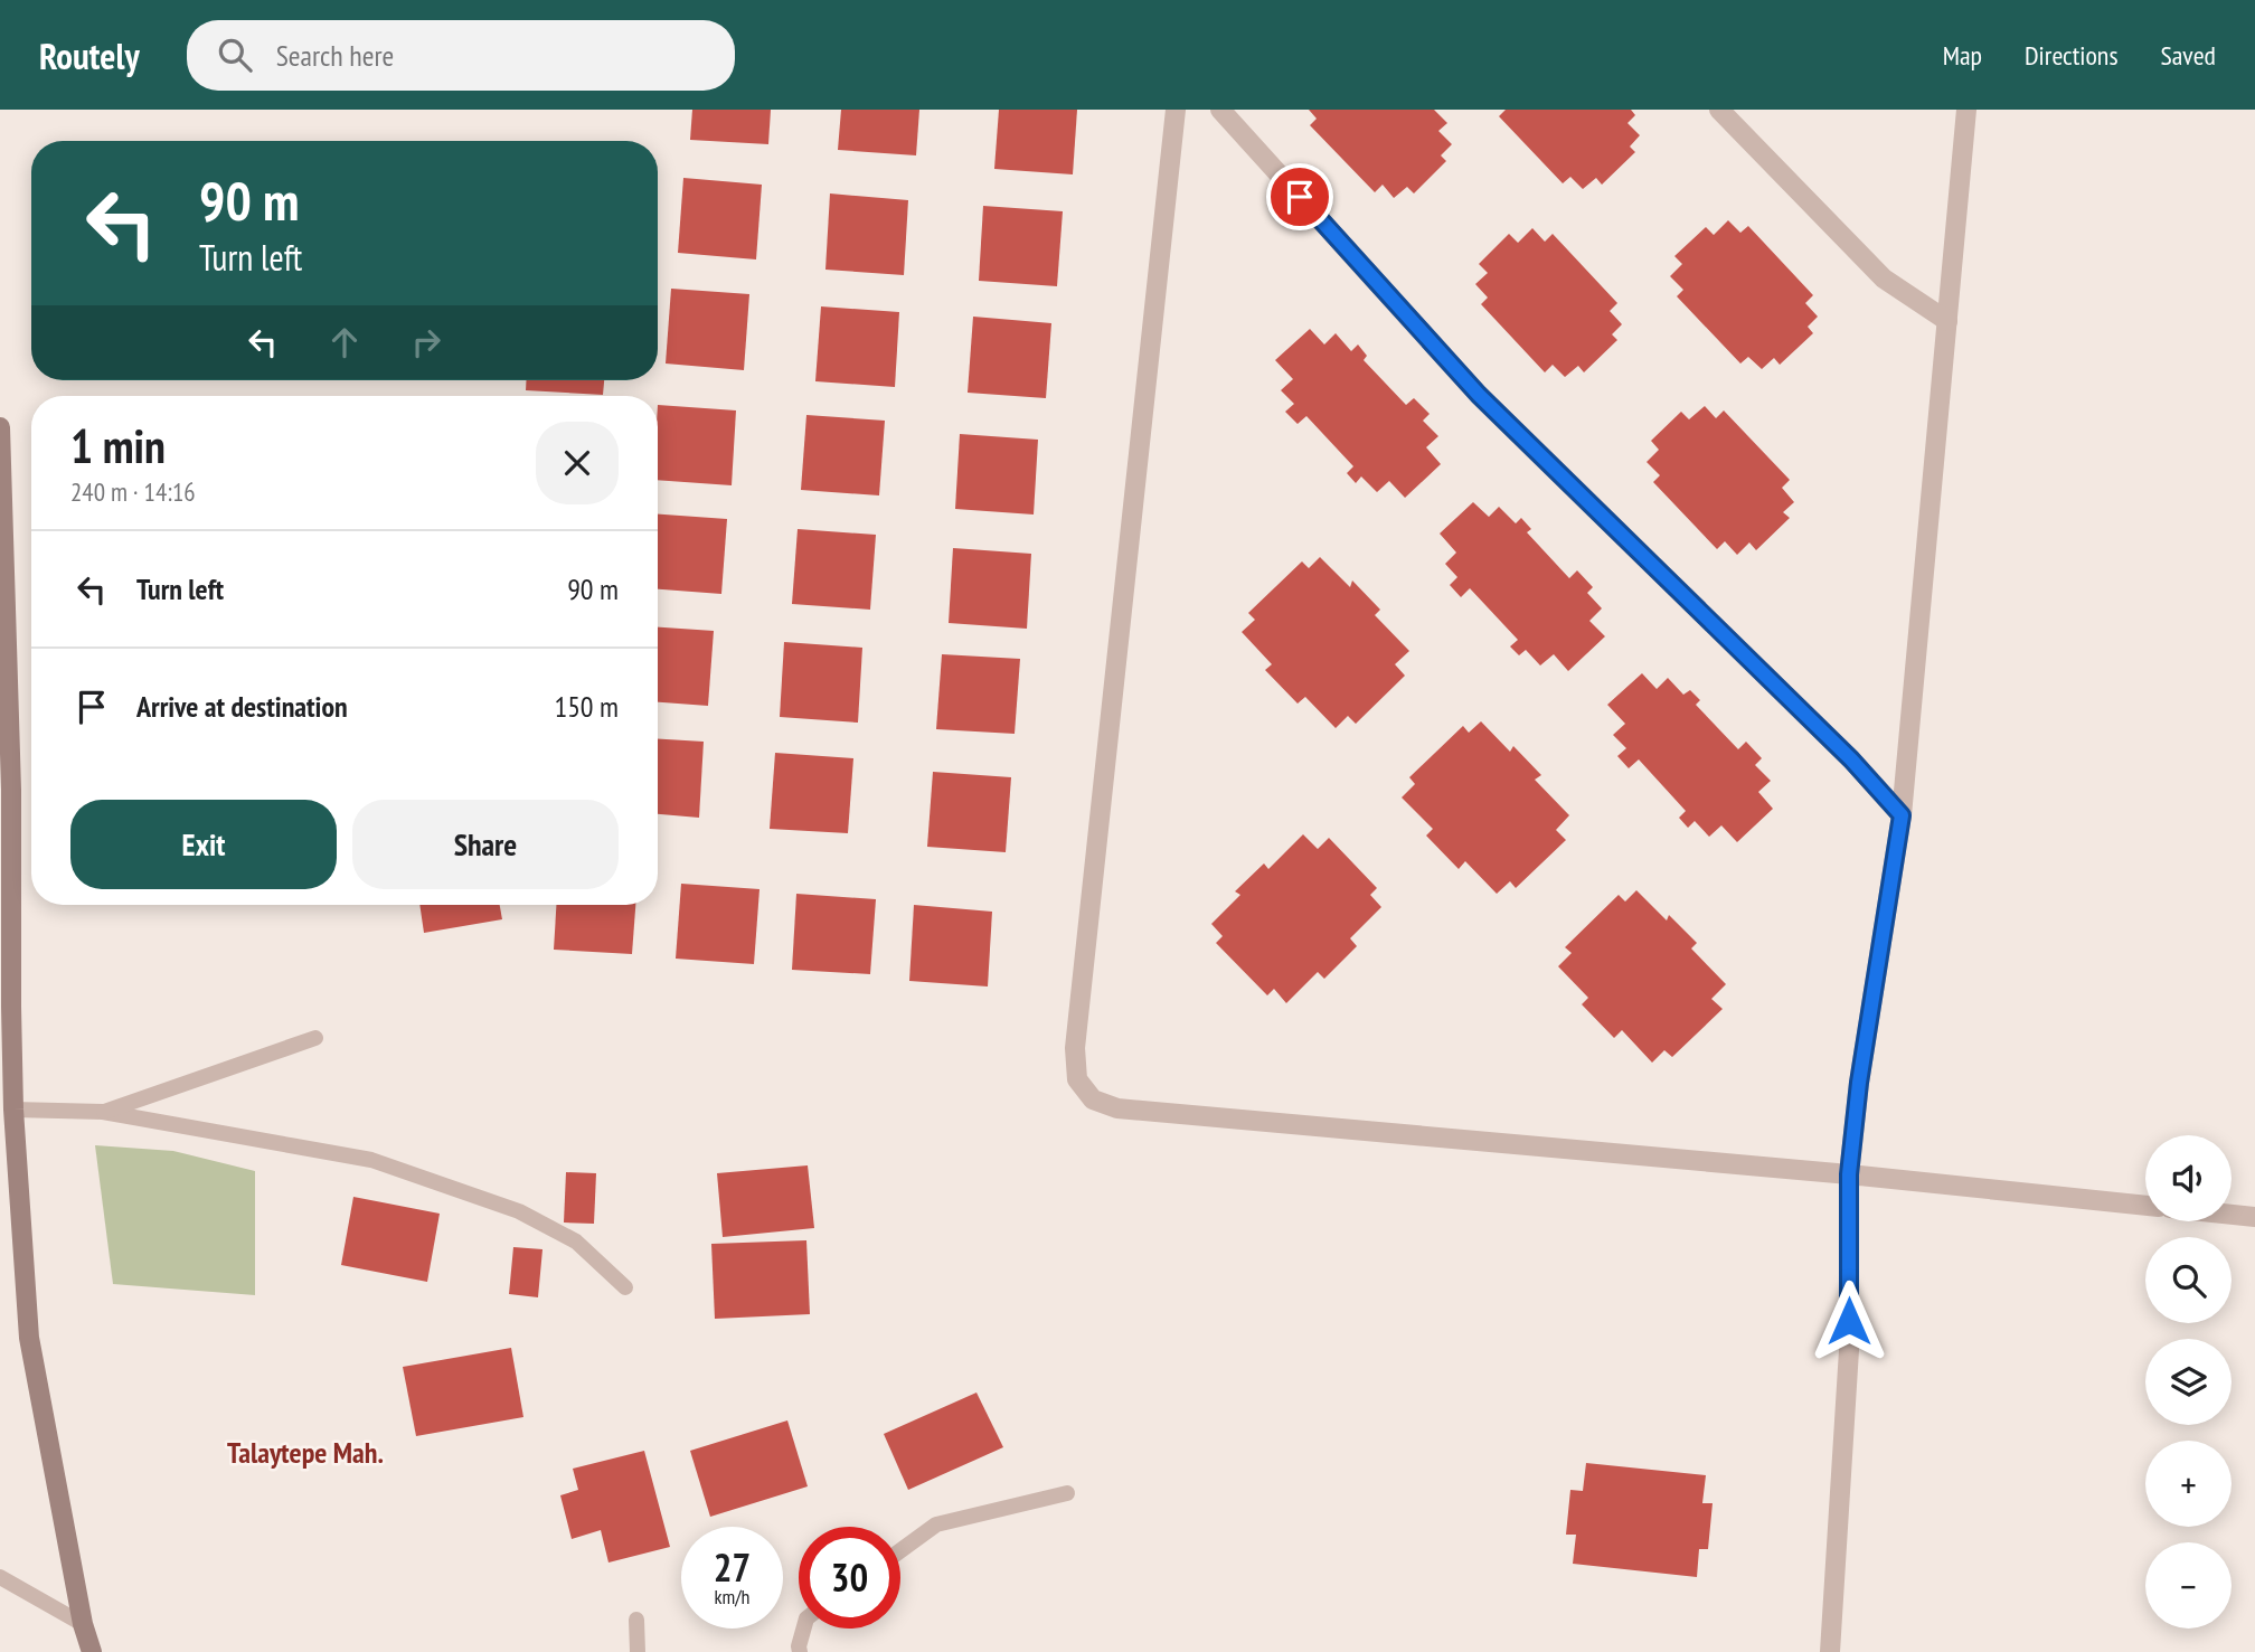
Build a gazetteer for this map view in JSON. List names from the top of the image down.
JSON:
{
  "districts": ["Talaytepe Mah."],
  "page": {
    "header": "Routely",
    "search": "Search here",
    "nav": ["Map", "Directions", "Saved"],
    "turn": ["90 m", "Turn left"],
    "heading": ["1 min", "240 m · 14:16"],
    "list": [
      {
        "name": "Turn left",
        "value": "90 m"
      },
      {
        "name": "Arrive at destination",
        "value": "150 m"
      }
    ],
    "buttons": ["Exit", "Share"],
    "map_buttons": ["+", "−"],
    "speed": "27 km/h",
    "limit": "30"
  }
}
